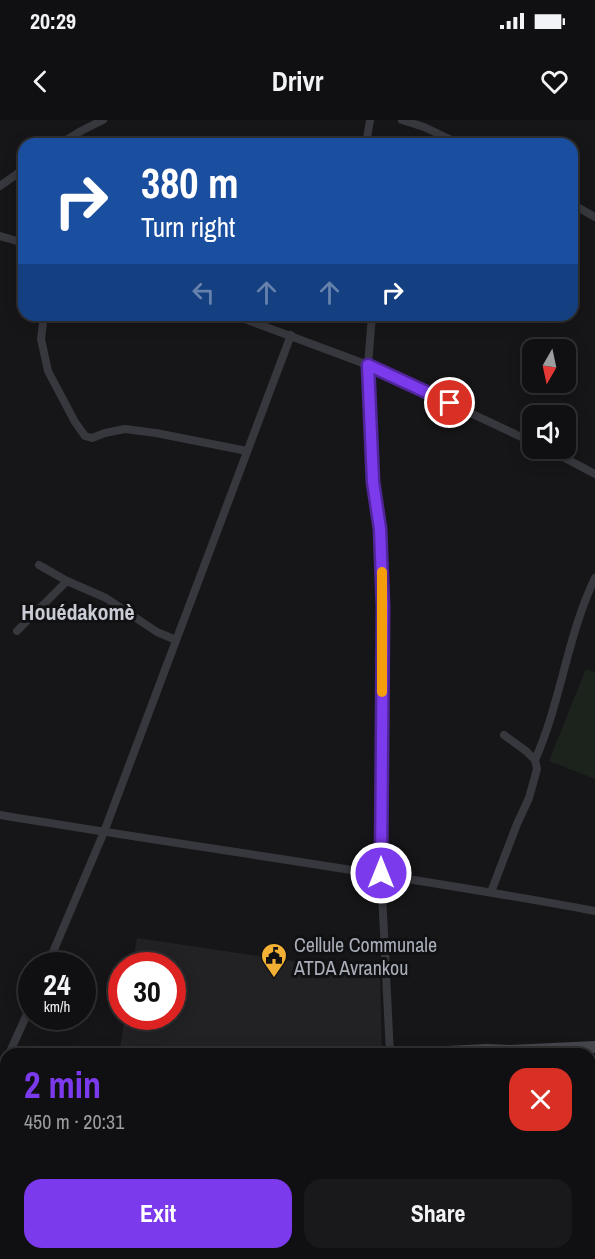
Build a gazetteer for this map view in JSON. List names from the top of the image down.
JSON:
{
  "districts": ["Houédakomè"],
  "places": {
    "public building": ["Cellule Communale ATDA Avrankou"]
  },
  "north": "bottom",
  "page": {
    "status": "20:29",
    "header": "Drivr",
    "turn": ["380 m", "Turn right"],
    "speed": "24 km/h",
    "limit": "30",
    "heading": ["2 min", "450 m · 20:31"],
    "buttons": ["Exit", "Share"]
  }
}
